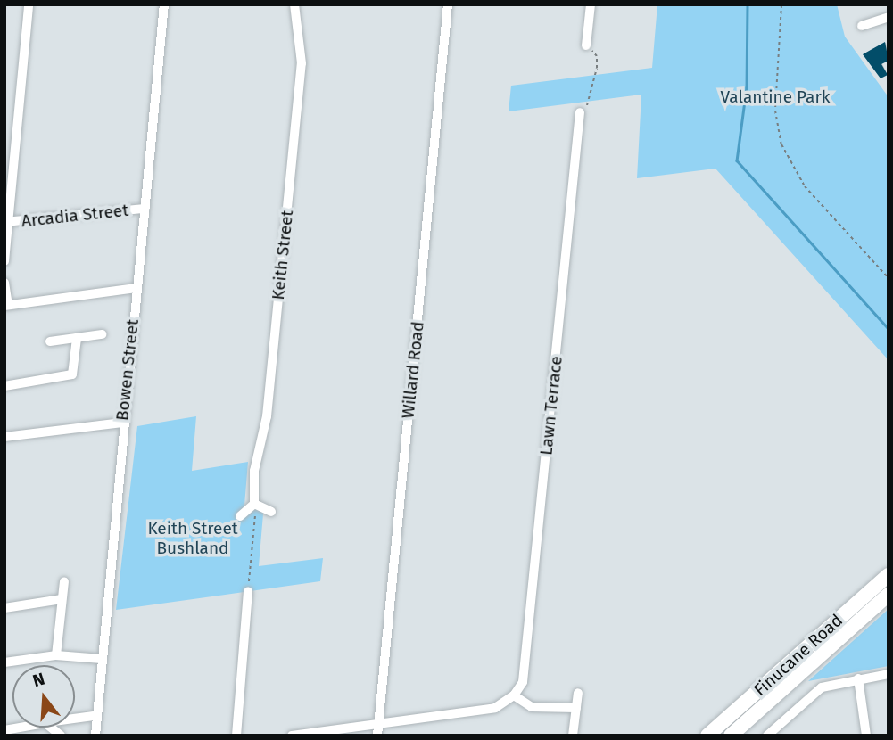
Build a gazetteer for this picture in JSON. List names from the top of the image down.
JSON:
{
  "streets": {
    "highway": ["Finucane Road"],
    "street": [
      "Arcadia Street",
      "Keith Street",
      "Bowen Street",
      "Willard Road",
      "Lawn Terrace"
    ]
  },
  "crossings": [
    ["Arcadia Street", "Bowen Street"]
  ],
  "parks": ["Valantine Park", "Keith Street Bushland"],
  "north": "top"
}
